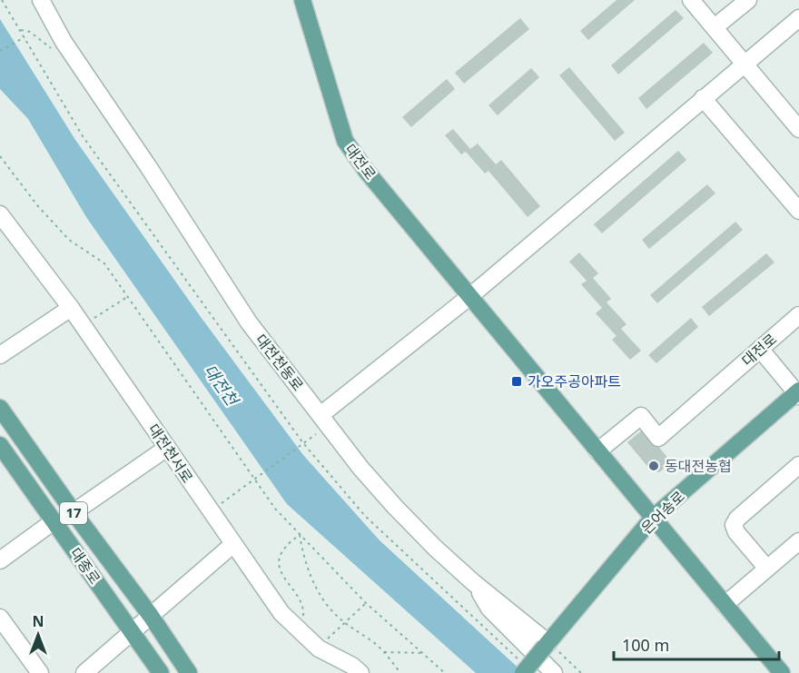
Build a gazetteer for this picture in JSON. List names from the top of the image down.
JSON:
{
  "streets": {
    "main road": [
      "대전로",
      "은어송로",
      "17",
      "대종로"
    ],
    "street": ["대전천동로", "대전천서로"]
  },
  "crossings": [
    ["대전로", "은어송로"],
    ["대전천동로", "은어송로"]
  ],
  "water": ["대전천"],
  "places": {
    "transit": ["가오주공아파트"],
    "other": ["동대전농협"]
  },
  "scale_bar": "100 m",
  "north": "top"
}
